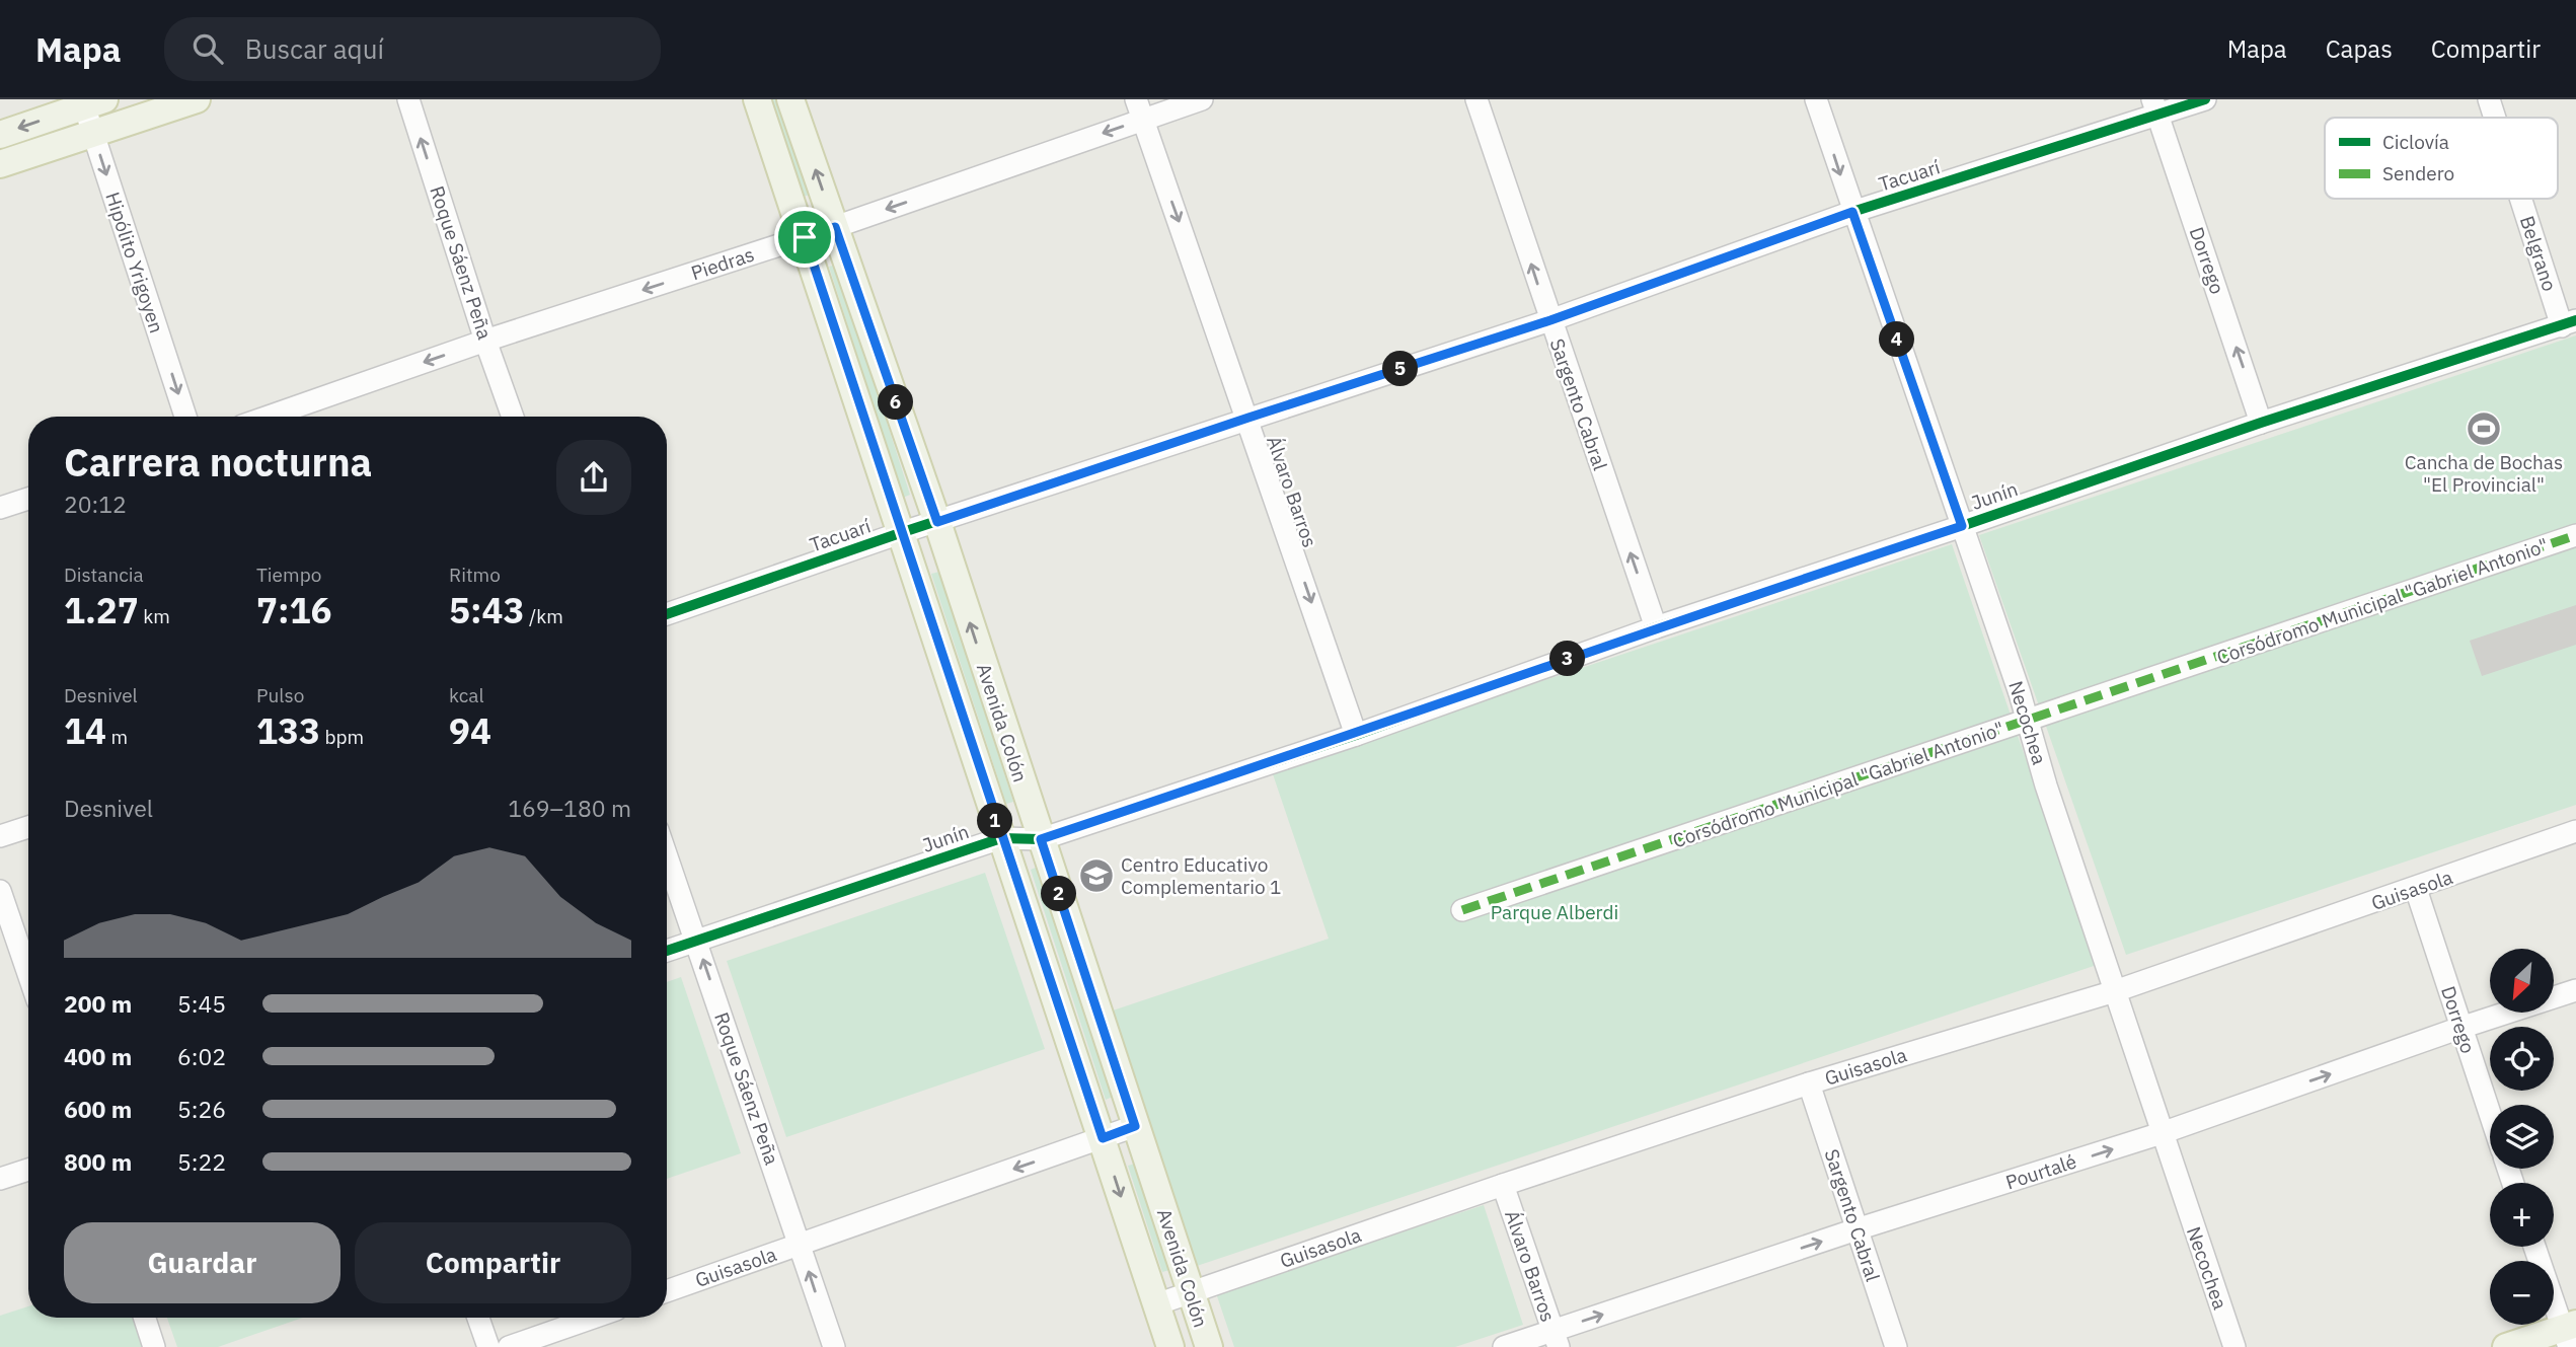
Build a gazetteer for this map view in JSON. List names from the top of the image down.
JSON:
{
  "streets": {
    "main road": ["Avenida Colón"],
    "street": [
      "Tacuarí",
      "Belgrano",
      "Dorrego",
      "Hipólito Yrigoyen",
      "Roque Sáenz Peña",
      "Piedras",
      "Sargento Cabral",
      "Álvaro Barros",
      "Junín",
      "Corsódromo Municipal \"Gabriel Antonio\"",
      "Necochea",
      "Guisasola",
      "Pourtalé"
    ]
  },
  "crossings": [
    ["Tacuarí", "Dorrego"],
    ["Tacuarí", "Sargento Cabral"],
    ["Tacuarí", "Álvaro Barros"],
    ["Tacuarí", "Avenida Colón"],
    ["Tacuarí", "Necochea"],
    ["Belgrano", "Junín"],
    ["Dorrego", "Junín"],
    ["Dorrego", "Guisasola"],
    ["Dorrego", "Pourtalé"],
    ["Roque Sáenz Peña", "Piedras"],
    ["Roque Sáenz Peña", "Junín"],
    ["Roque Sáenz Peña", "Guisasola"],
    ["Piedras", "Álvaro Barros"],
    ["Piedras", "Avenida Colón"],
    ["Sargento Cabral", "Junín"],
    ["Sargento Cabral", "Guisasola"],
    ["Sargento Cabral", "Pourtalé"],
    ["Álvaro Barros", "Junín"],
    ["Álvaro Barros", "Guisasola"],
    ["Álvaro Barros", "Pourtalé"],
    ["Junín", "Avenida Colón"],
    ["Junín", "Necochea"],
    ["Corsódromo Municipal \"Gabriel Antonio\"", "Necochea"],
    ["Avenida Colón", "Guisasola"],
    ["Necochea", "Guisasola"],
    ["Necochea", "Pourtalé"]
  ],
  "one_way": [
    "Dorrego",
    "Hipólito Yrigoyen",
    "Roque Sáenz Peña",
    "Piedras",
    "Sargento Cabral",
    "Álvaro Barros",
    "Pourtalé"
  ],
  "parks": ["Parque Alberdi"],
  "places": {
    "sports": ["Cancha de Bochas \"El Provincial\""],
    "school or university": ["Centro Educativo Complementario 1"]
  },
  "legend": ["Ciclovía", "Sendero"],
  "north": "bottom left",
  "page": {
    "header": "Mapa",
    "search": "Buscar aquí",
    "nav": ["Mapa", "Capas", "Compartir"],
    "pins": [
      "4",
      "5",
      "6",
      "3",
      "1",
      "2"
    ],
    "heading": ["Carrera nocturna", "20:12"],
    "stats": [
      ["Distancia", "1.27 km"],
      ["Tiempo", "7:16"],
      ["Ritmo", "5:43 /km"],
      ["Desnivel", "14 m"],
      ["Pulso", "133 bpm"],
      ["kcal", "94"]
    ],
    "chart": ["Desnivel", "169–180 m"],
    "map_buttons": ["+", "−"],
    "list": [
      {
        "name": "200 m",
        "note": "5:45"
      },
      {
        "name": "400 m",
        "note": "6:02"
      },
      {
        "name": "600 m",
        "note": "5:26"
      },
      {
        "name": "800 m",
        "note": "5:22"
      }
    ],
    "buttons": ["Guardar", "Compartir"]
  }
}
